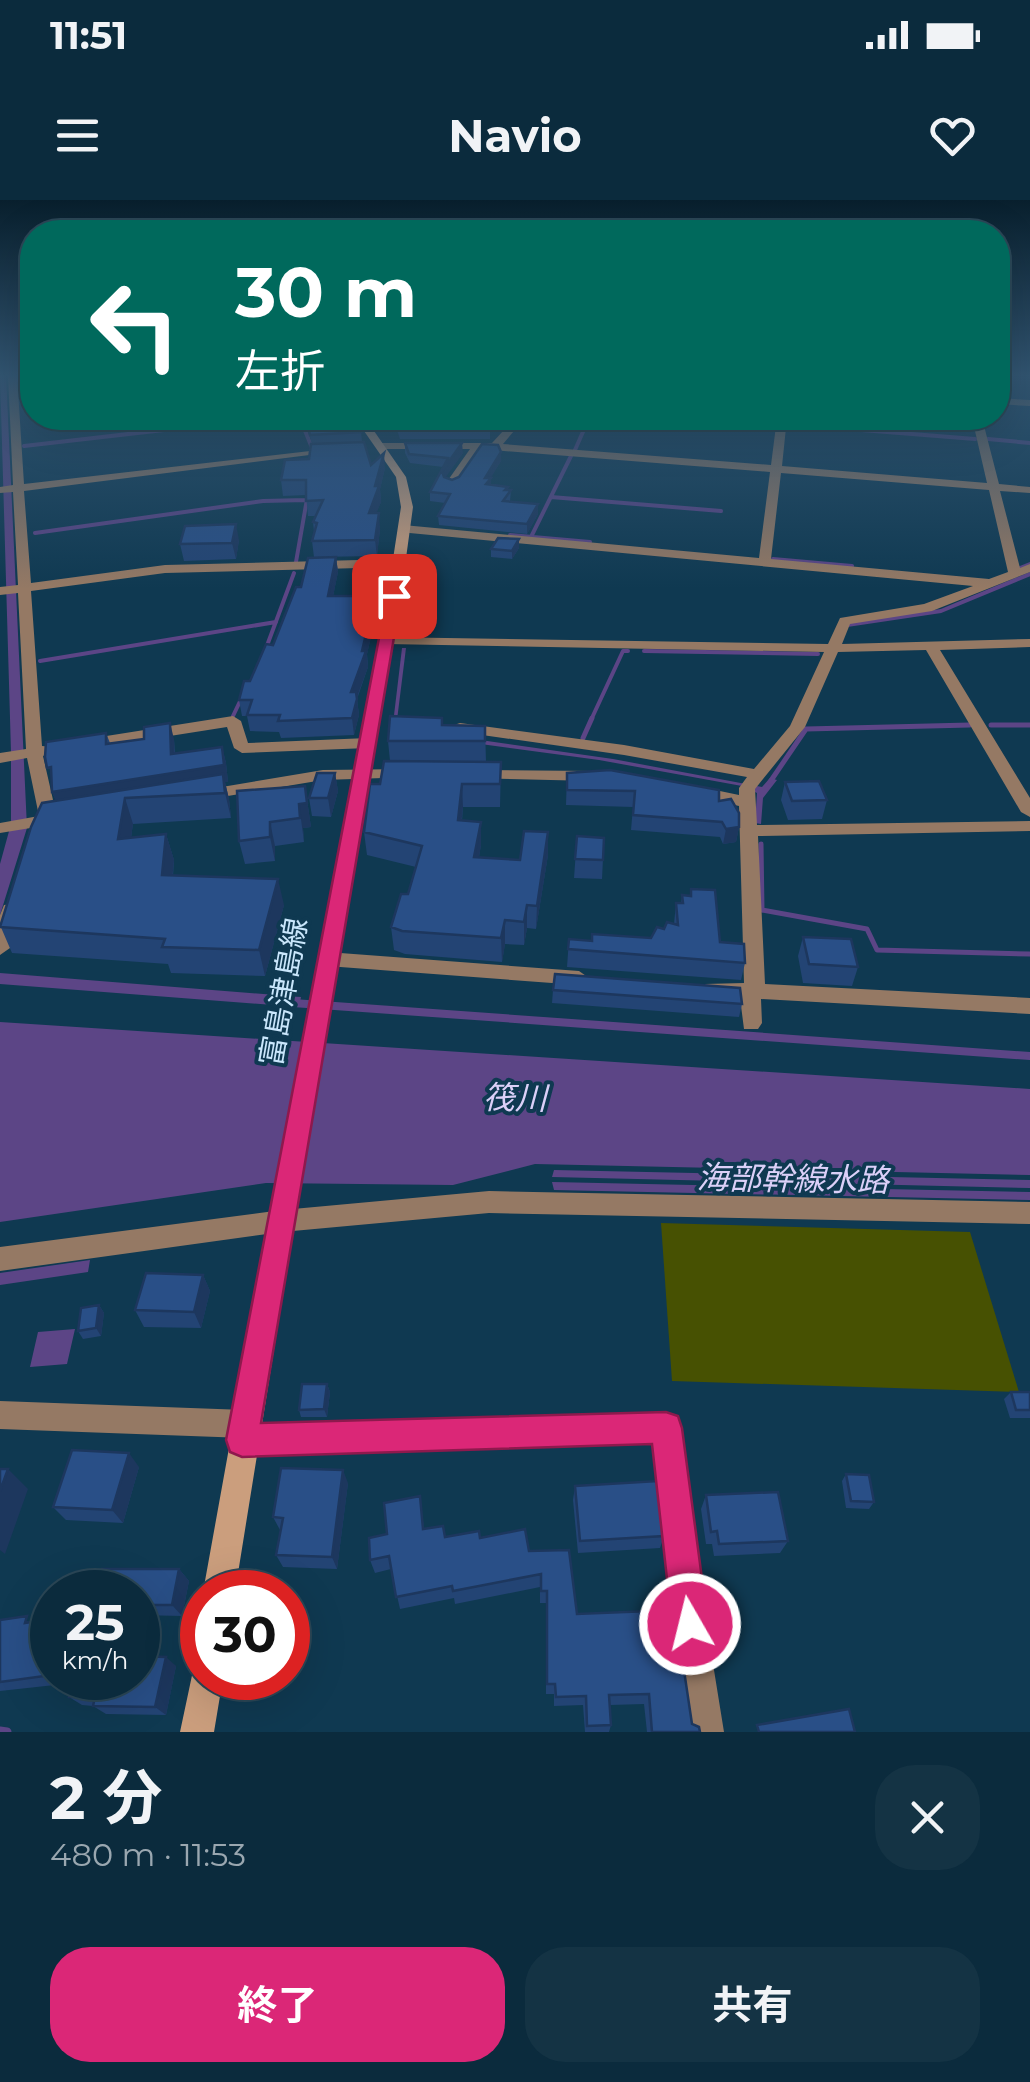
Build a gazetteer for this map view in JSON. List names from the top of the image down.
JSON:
{
  "streets": {
    "main road": ["富島津島線"]
  },
  "water": ["筏川", "海部幹線水路"],
  "page": {
    "status": "11:51",
    "header": "Navio",
    "turn": ["30 m", "左折"],
    "speed": "25 km/h",
    "limit": "30",
    "heading": ["2 分", "480 m · 11:53"],
    "buttons": ["終了", "共有"]
  }
}
